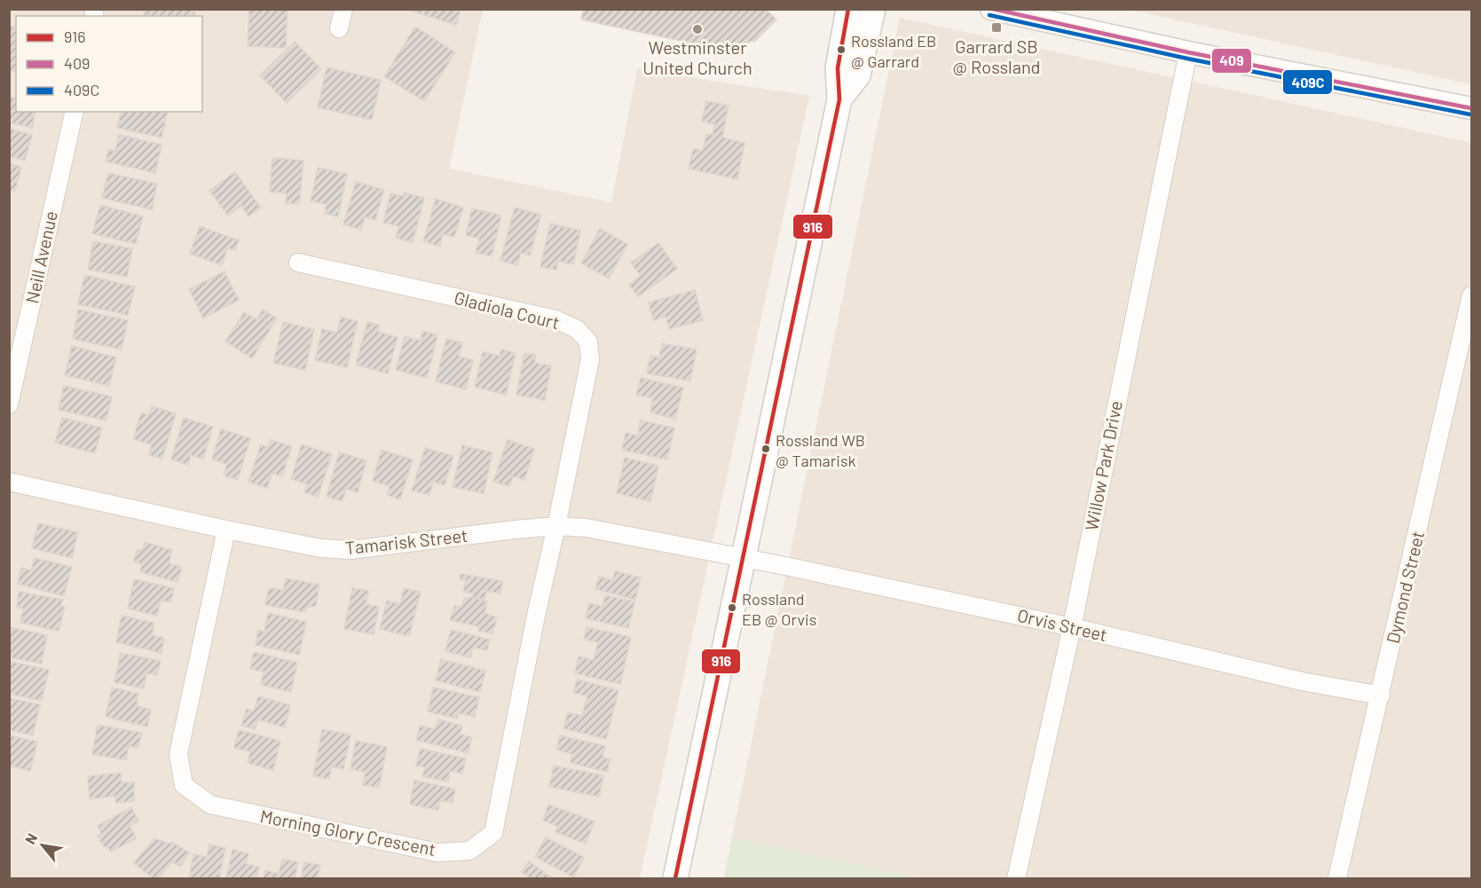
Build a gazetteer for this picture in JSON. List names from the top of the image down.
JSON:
{
  "streets": {
    "street": [
      "Neill Avenue",
      "Gladiola Court",
      "Willow Park Drive",
      "Tamarisk Street",
      "Dymond Street",
      "Orvis Street",
      "Morning Glory Crescent"
    ]
  },
  "crossings": [
    ["Gladiola Court", "Tamarisk Street"],
    ["Gladiola Court", "Morning Glory Crescent"],
    ["Willow Park Drive", "Orvis Street"],
    ["Tamarisk Street", "Orvis Street"],
    ["Tamarisk Street", "Morning Glory Crescent"],
    ["Dymond Street", "Orvis Street"]
  ],
  "places": {
    "transit": ["Garrard SB @ Rossland"],
    "other": [
      "Westminster United Church",
      "Rossland EB @ Garrard",
      "Rossland WB @ Tamarisk",
      "Rossland EB @ Orvis"
    ]
  },
  "lines": ["transit line 916", "transit line 409", "transit line 409C"],
  "legend": ["916", "409", "409C"],
  "north": "top left"
}
